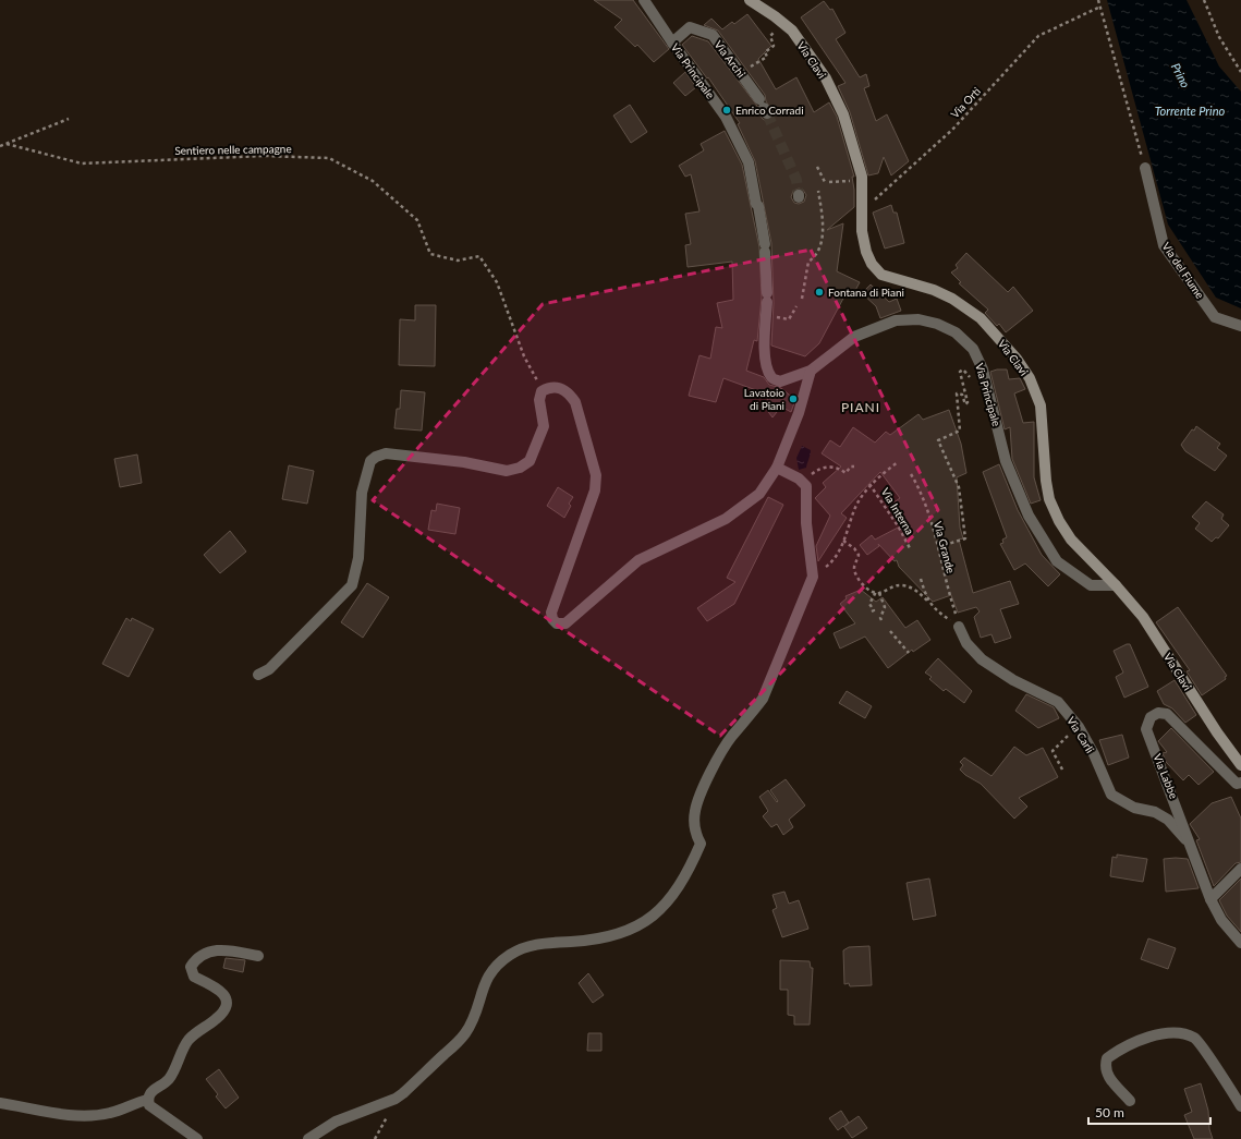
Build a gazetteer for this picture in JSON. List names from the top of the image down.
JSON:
{
  "streets": {
    "main road": ["Via Clavi"],
    "street": [
      "Via Archi",
      "Via Principale",
      "Via del Fiume",
      "Via Carli",
      "Via Labbe"
    ],
    "path": [
      "Via Orti",
      "Sentiero nelle campagne",
      "Via Interna",
      "Via Grande"
    ]
  },
  "crossings": [
    ["Via Archi", "Via Clavi"],
    ["Via Archi", "Via Principale"],
    ["Via Clavi", "Via Principale"],
    ["Via Grande", "Via Carli"],
    ["Via Carli", "Via Labbe"]
  ],
  "districts": ["PIANI"],
  "water": ["Prino", "Torrente Prino"],
  "places": ["Enrico Corradi", "Fontana di Piani", "Lavatoio di Piani"],
  "scale_bar": "50 m"
}
